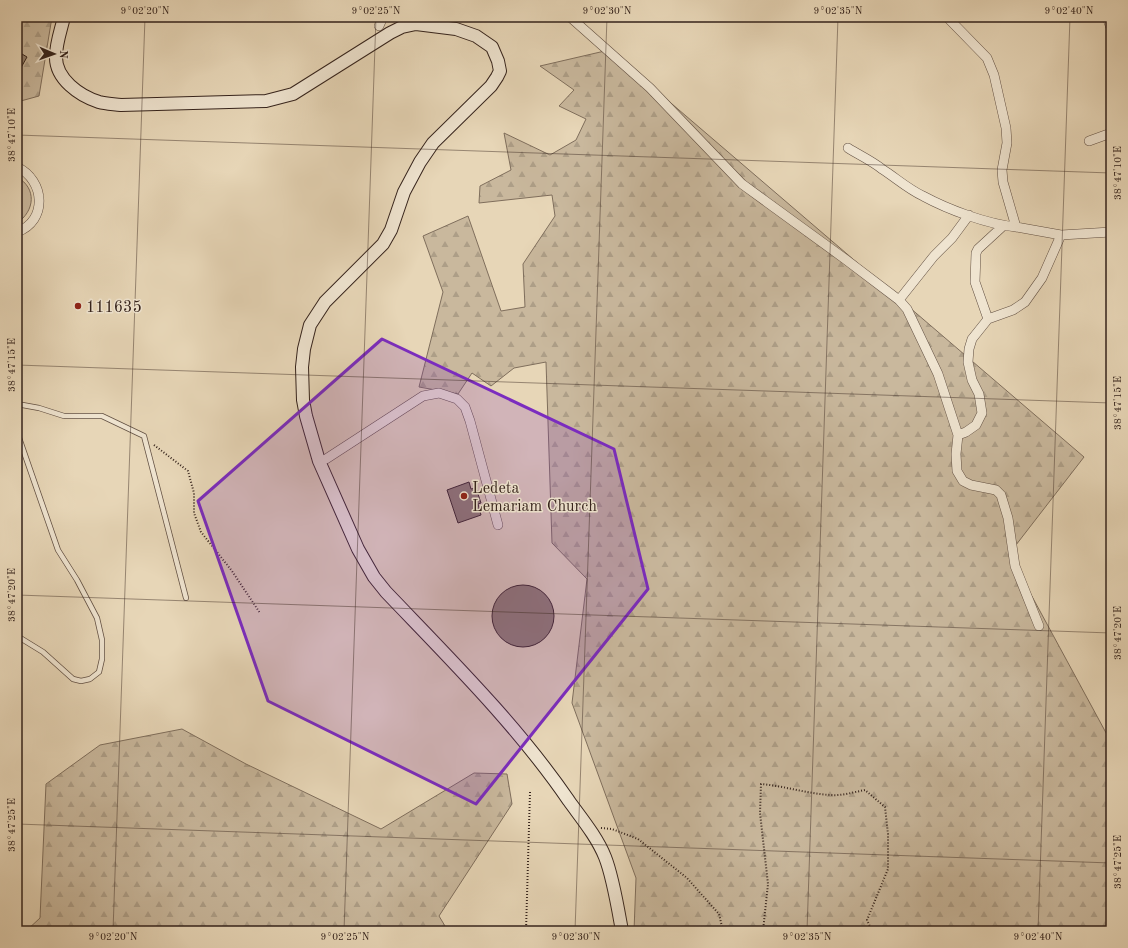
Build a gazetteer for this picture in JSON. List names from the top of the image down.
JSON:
{
  "places": ["111635", "Ledeta Lemariam Church"],
  "north": "right",
  "coordinates": [
    "9°02'20\"N",
    "9°02'25\"N",
    "9°02'30\"N",
    "9°02'35\"N",
    "9°02'40\"N",
    "38°47'10\"E",
    "38°47'15\"E",
    "38°47'20\"E",
    "38°47'25\"E"
  ]
}
